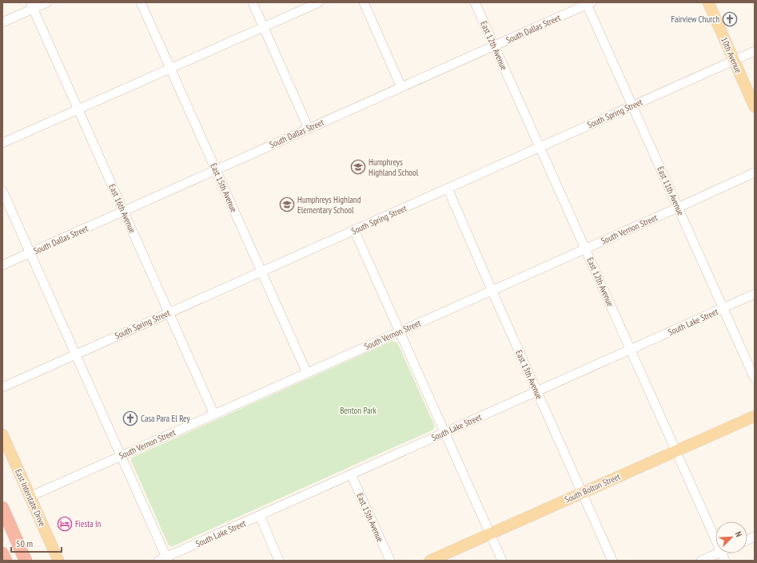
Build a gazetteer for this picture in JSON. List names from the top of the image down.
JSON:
{
  "streets": {
    "main road": ["10th Avenue", "South Bolton Street", "East Interstate Drive"],
    "street": [
      "South Dallas Street",
      "East 12th Avenue",
      "South Spring Street",
      "East 15th Avenue",
      "East 11th Avenue",
      "East 16th Avenue",
      "South Vernon Street",
      "South Lake Street",
      "East 13th Avenue"
    ]
  },
  "crossings": [
    ["South Dallas Street", "East 12th Avenue"],
    ["South Dallas Street", "East 15th Avenue"],
    ["South Dallas Street", "East 11th Avenue"],
    ["South Dallas Street", "East 16th Avenue"],
    ["East 12th Avenue", "South Spring Street"],
    ["East 12th Avenue", "South Vernon Street"],
    ["East 12th Avenue", "South Lake Street"],
    ["East 12th Avenue", "South Bolton Street"],
    ["10th Avenue", "South Spring Street"],
    ["South Spring Street", "East 15th Avenue"],
    ["South Spring Street", "East 11th Avenue"],
    ["South Spring Street", "East 16th Avenue"],
    ["South Spring Street", "East 13th Avenue"],
    ["East 15th Avenue", "South Vernon Street"],
    ["East 15th Avenue", "South Lake Street"],
    ["East 11th Avenue", "South Vernon Street"],
    ["East 11th Avenue", "South Lake Street"],
    ["East 16th Avenue", "South Vernon Street"],
    ["South Vernon Street", "East 13th Avenue"],
    ["South Vernon Street", "East Interstate Drive"],
    ["South Lake Street", "East 13th Avenue"],
    ["East 13th Avenue", "South Bolton Street"]
  ],
  "parks": ["Benton Park"],
  "places": {
    "church": ["Fairview Church", "Casa Para El Rey"],
    "school or university": ["Humphreys Highland School", "Humphreys Highland Elementary School"],
    "hotel": ["Fiesta In"]
  },
  "scale_bar": "50 m",
  "north": "top right"
}
